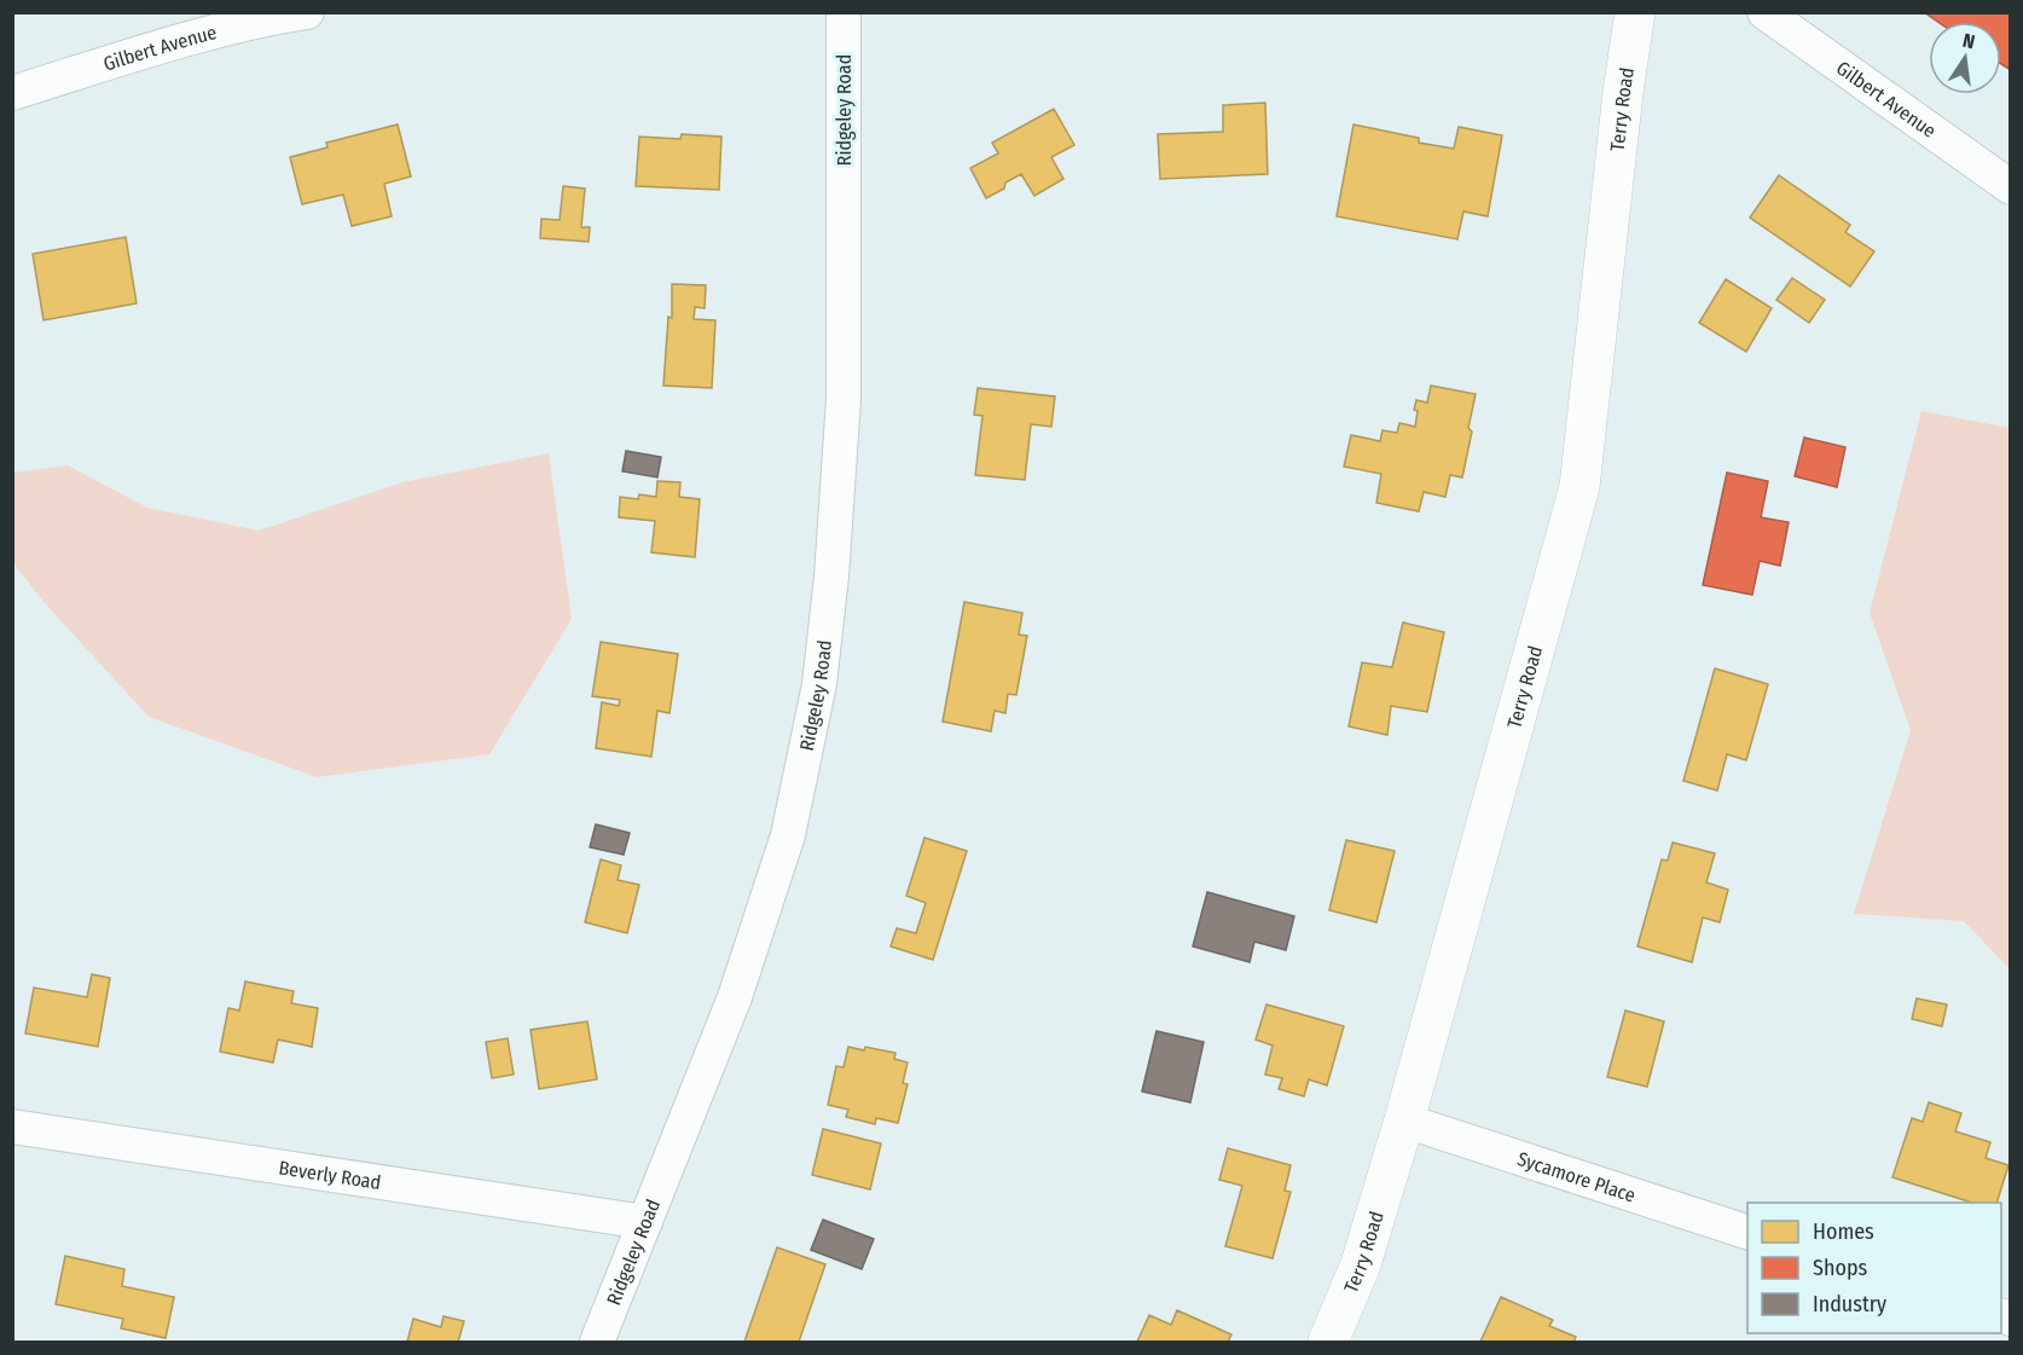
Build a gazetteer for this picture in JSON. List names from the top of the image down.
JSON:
{
  "streets": {
    "street": [
      "Gilbert Avenue",
      "Terry Road",
      "Ridgeley Road",
      "Beverly Road",
      "Sycamore Place"
    ]
  },
  "crossings": [
    ["Terry Road", "Sycamore Place"],
    ["Ridgeley Road", "Beverly Road"]
  ],
  "legend": ["Homes", "Shops", "Industry"],
  "north": "top"
}
